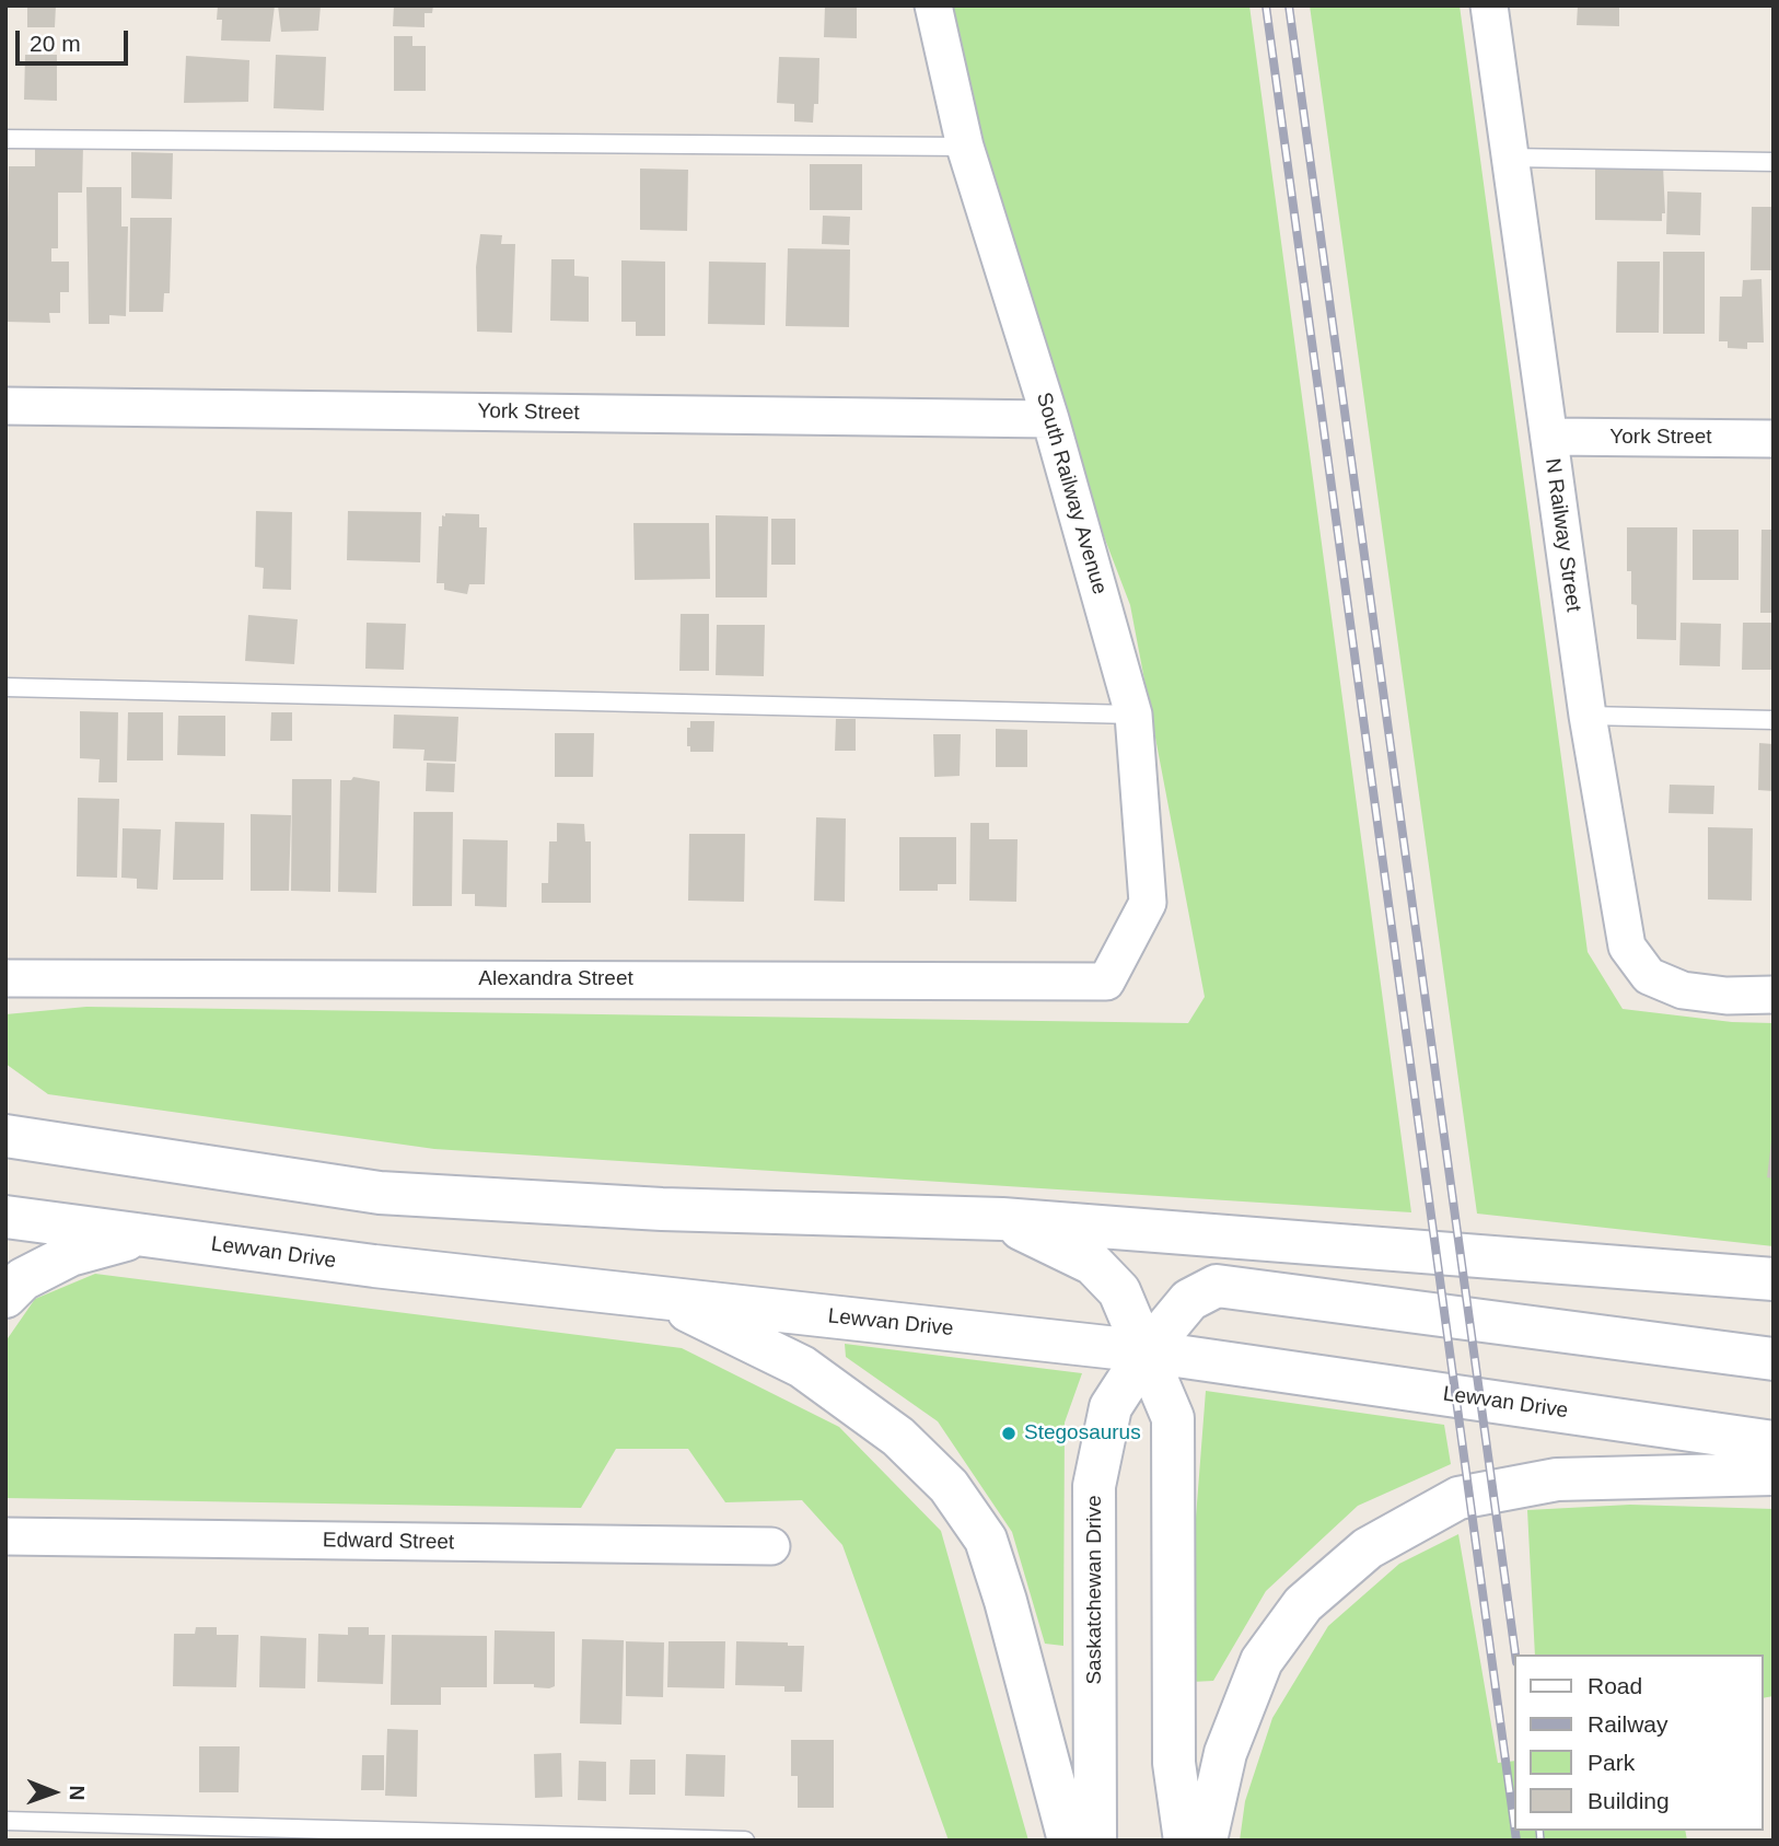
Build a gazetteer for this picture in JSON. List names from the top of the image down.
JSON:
{
  "streets": {
    "main road": ["Lewvan Drive", "Saskatchewan Drive"],
    "street": [
      "York Street",
      "South Railway Avenue",
      "N Railway Street",
      "Alexandra Street",
      "Edward Street"
    ]
  },
  "crossings": [
    ["York Street", "South Railway Avenue"],
    ["York Street", "N Railway Street"],
    ["South Railway Avenue", "Alexandra Street"],
    ["Lewvan Drive", "Saskatchewan Drive"]
  ],
  "places": ["Stegosaurus"],
  "legend": [
    "Road",
    "Railway",
    "Park",
    "Building"
  ],
  "scale_bar": "20 m",
  "north": "right"
}
